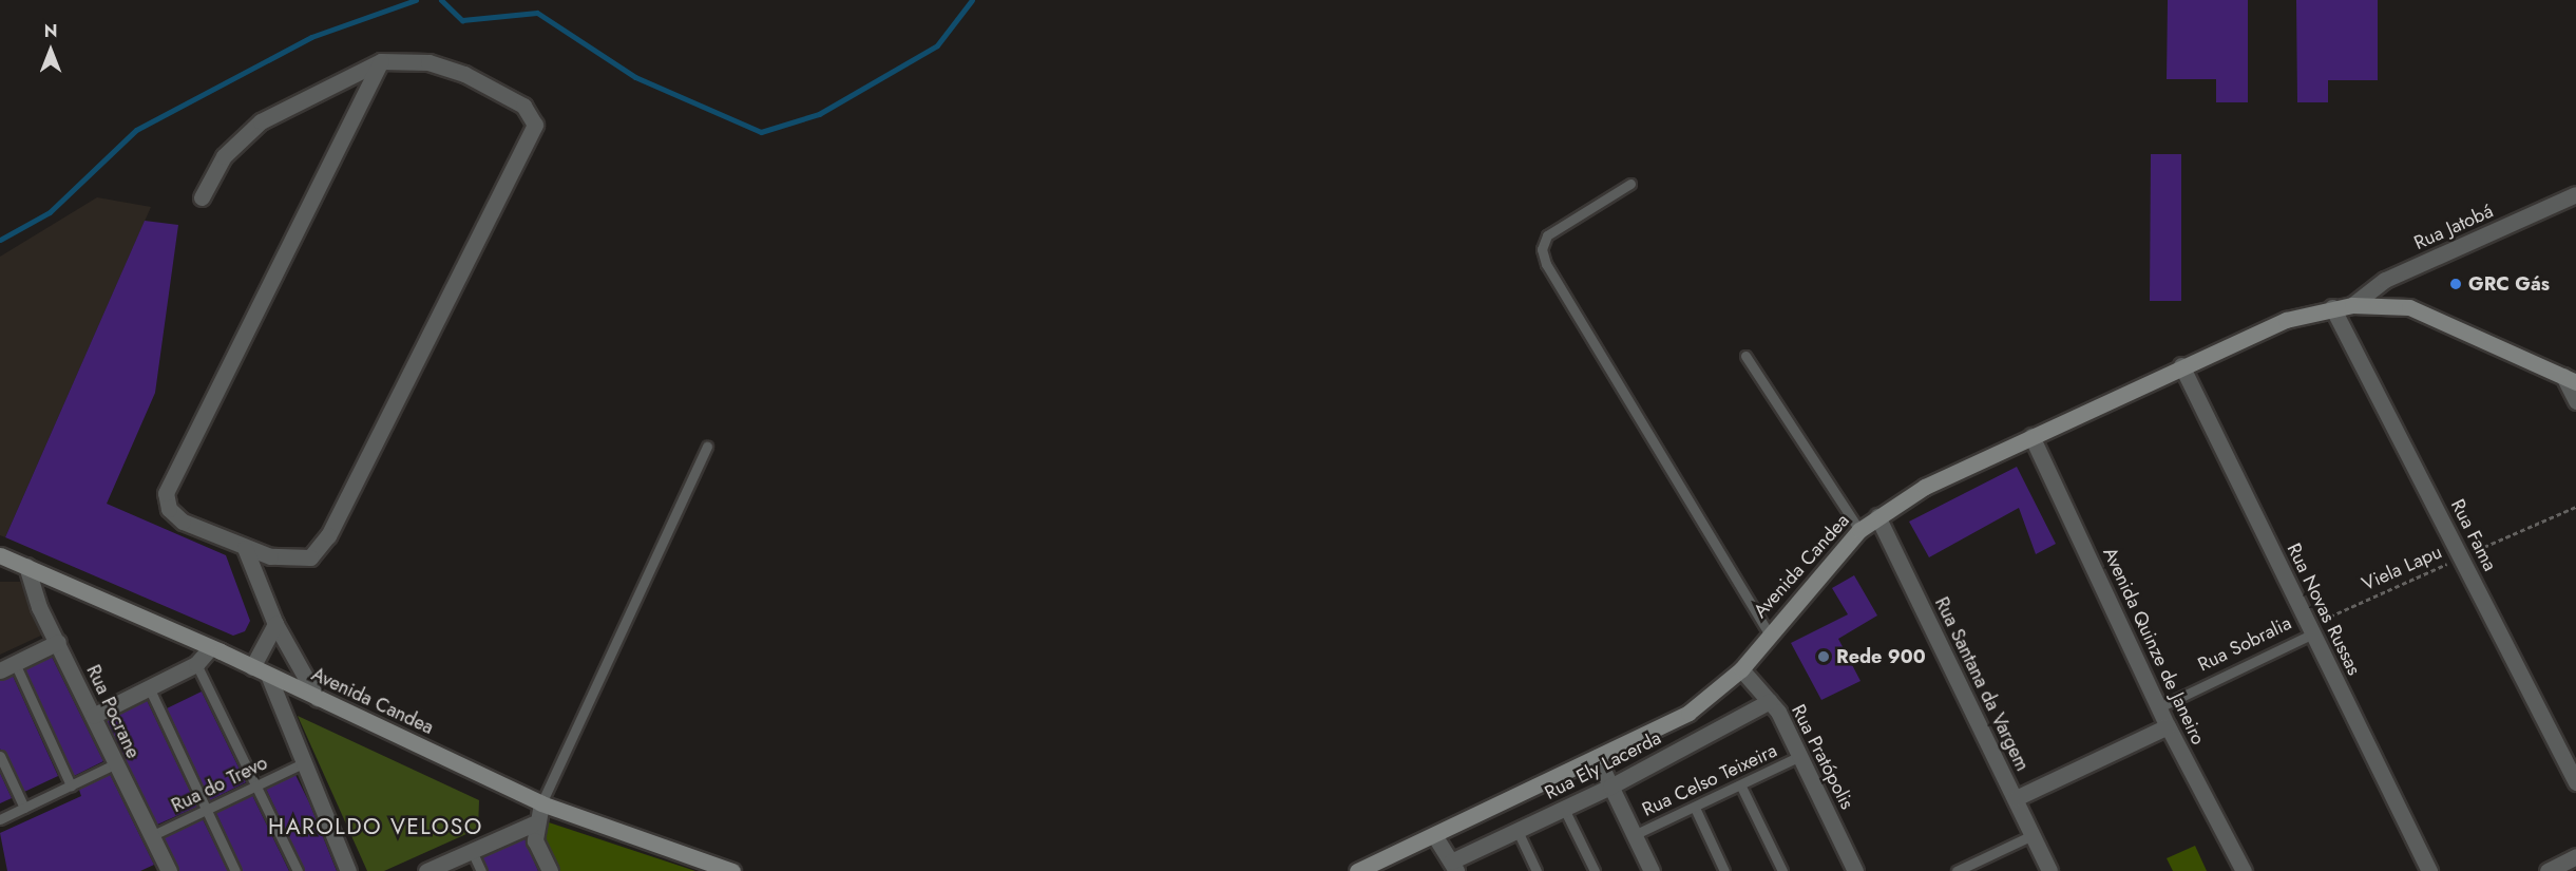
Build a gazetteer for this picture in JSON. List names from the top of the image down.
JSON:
{
  "streets": {
    "main road": ["Avenida Candea"],
    "street": [
      "Rua Jatobá",
      "Rua Fama",
      "Rua Novas Russas",
      "Avenida Quinze de Janeiro",
      "Rua Santana da Vargem",
      "Rua Pocrane",
      "Rua Pratópolis",
      "Rua Ely Lacerda"
    ],
    "lane": ["Rua Sobralia", "Rua Celso Teixeira", "Rua do Trevo"],
    "path": ["Viela Lapu"]
  },
  "crossings": [
    ["Rua Jatobá", "Avenida Candea"],
    ["Rua Fama", "Avenida Candea"],
    ["Rua Fama", "Viela Lapu"],
    ["Avenida Candea", "Rua Novas Russas"],
    ["Avenida Candea", "Avenida Quinze de Janeiro"],
    ["Avenida Candea", "Rua Santana da Vargem"],
    ["Avenida Candea", "Rua Pocrane"],
    ["Avenida Candea", "Rua Pratópolis"],
    ["Viela Lapu", "Rua Novas Russas"],
    ["Viela Lapu", "Rua Sobralia"],
    ["Rua Novas Russas", "Rua Sobralia"],
    ["Rua Sobralia", "Avenida Quinze de Janeiro"],
    ["Rua Pocrane", "Rua do Trevo"],
    ["Rua Pratópolis", "Rua Ely Lacerda"],
    ["Rua Pratópolis", "Rua Celso Teixeira"]
  ],
  "districts": ["HAROLDO VELOSO"],
  "places": ["GRC Gás", "Rede 900"],
  "north": "top"
}
